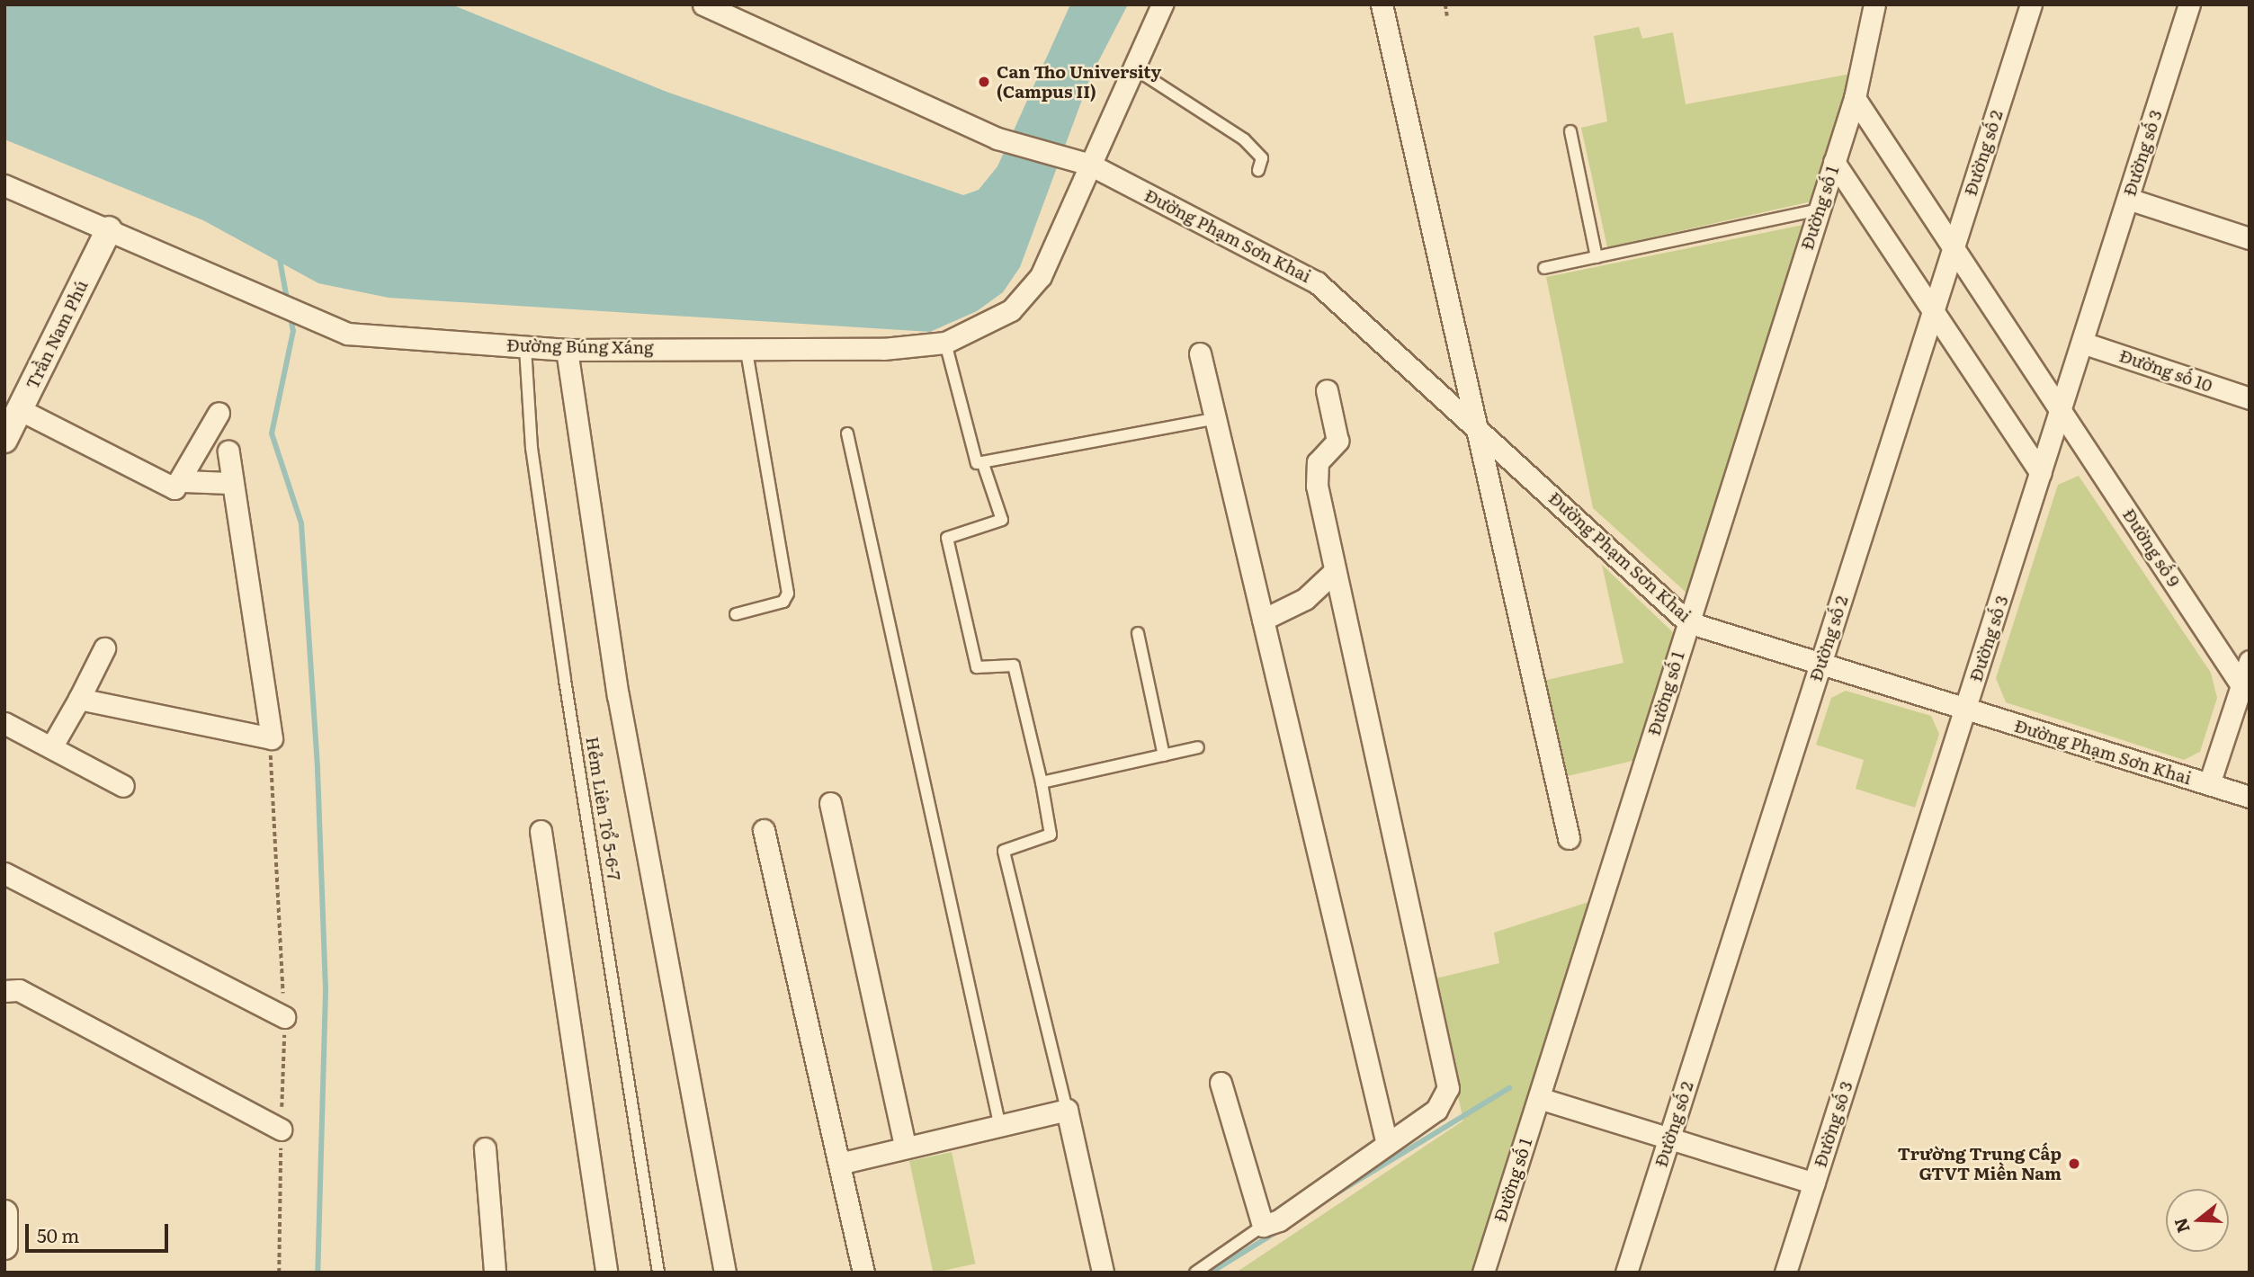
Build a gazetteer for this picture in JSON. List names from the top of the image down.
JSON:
{
  "streets": {
    "street": [
      "Đường số 2",
      "Đường số 3",
      "Đường số 1",
      "Đường Phạm Sơn Khai",
      "Trần Nam Phú",
      "Đường Búng Xáng",
      "Đường số 10",
      "Đường số 9"
    ],
    "lane": ["Hẻm Liên Tổ 5-6-7"]
  },
  "crossings": [
    ["Đường số 2", "Đường Phạm Sơn Khai"],
    ["Đường số 2", "Đường số 9"],
    ["Đường số 3", "Đường Phạm Sơn Khai"],
    ["Đường số 3", "Đường số 10"],
    ["Đường số 3", "Đường số 9"],
    ["Đường số 1", "Đường Phạm Sơn Khai"],
    ["Đường số 1", "Đường số 9"],
    ["Đường Phạm Sơn Khai", "Đường Búng Xáng"],
    ["Trần Nam Phú", "Đường Búng Xáng"],
    ["Đường Búng Xáng", "Hẻm Liên Tổ 5-6-7"]
  ],
  "places": ["Can Tho University (Campus II)", "Trường Trung Cấp GTVT Miền Nam"],
  "scale_bar": "50 m",
  "north": "left"
}
